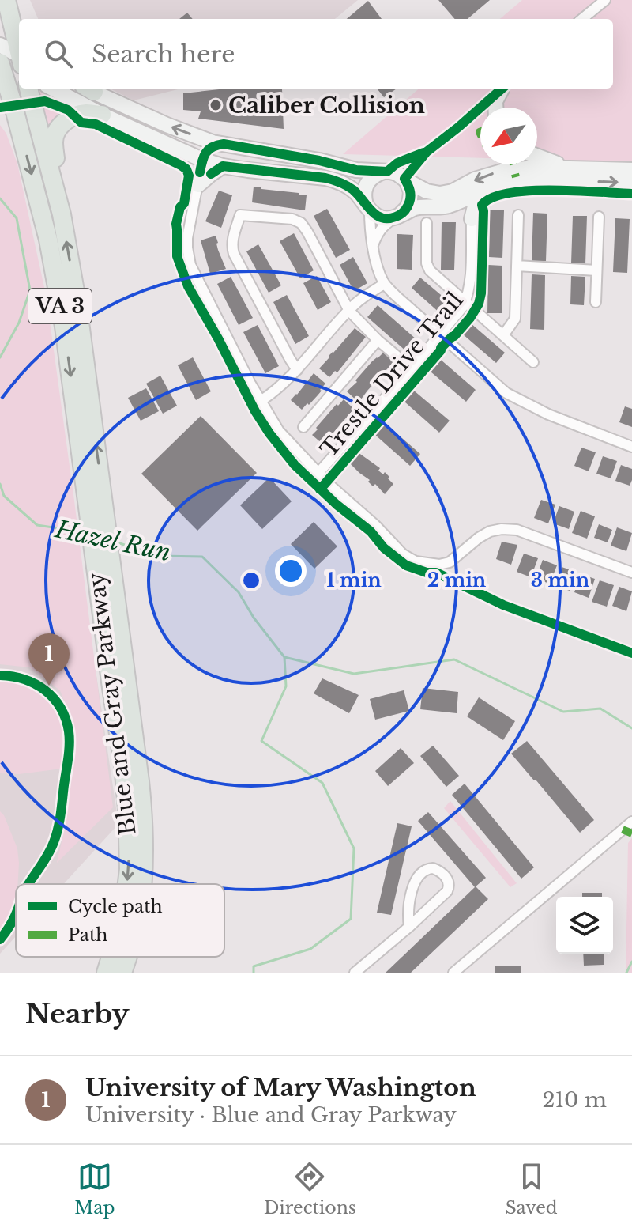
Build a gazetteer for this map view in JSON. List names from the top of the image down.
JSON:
{
  "streets": {
    "highway": ["VA 3", "Blue and Gray Parkway"],
    "cycle path": ["Trestle Drive Trail"]
  },
  "water": ["Hazel Run"],
  "places": ["Caliber Collision"],
  "legend": ["Cycle path", "Path"],
  "north": "bottom left",
  "page": {
    "search": "Search here",
    "pins": "1",
    "heading": "Nearby",
    "list": [
      {
        "mark": "1",
        "name": "University of Mary Washington",
        "note": "University · Blue and Gray Parkway",
        "value": "210 m"
      }
    ],
    "nav": ["Map", "Directions", "Saved"]
  },
  "rings": ["1 min", "2 min", "3 min"]
}
